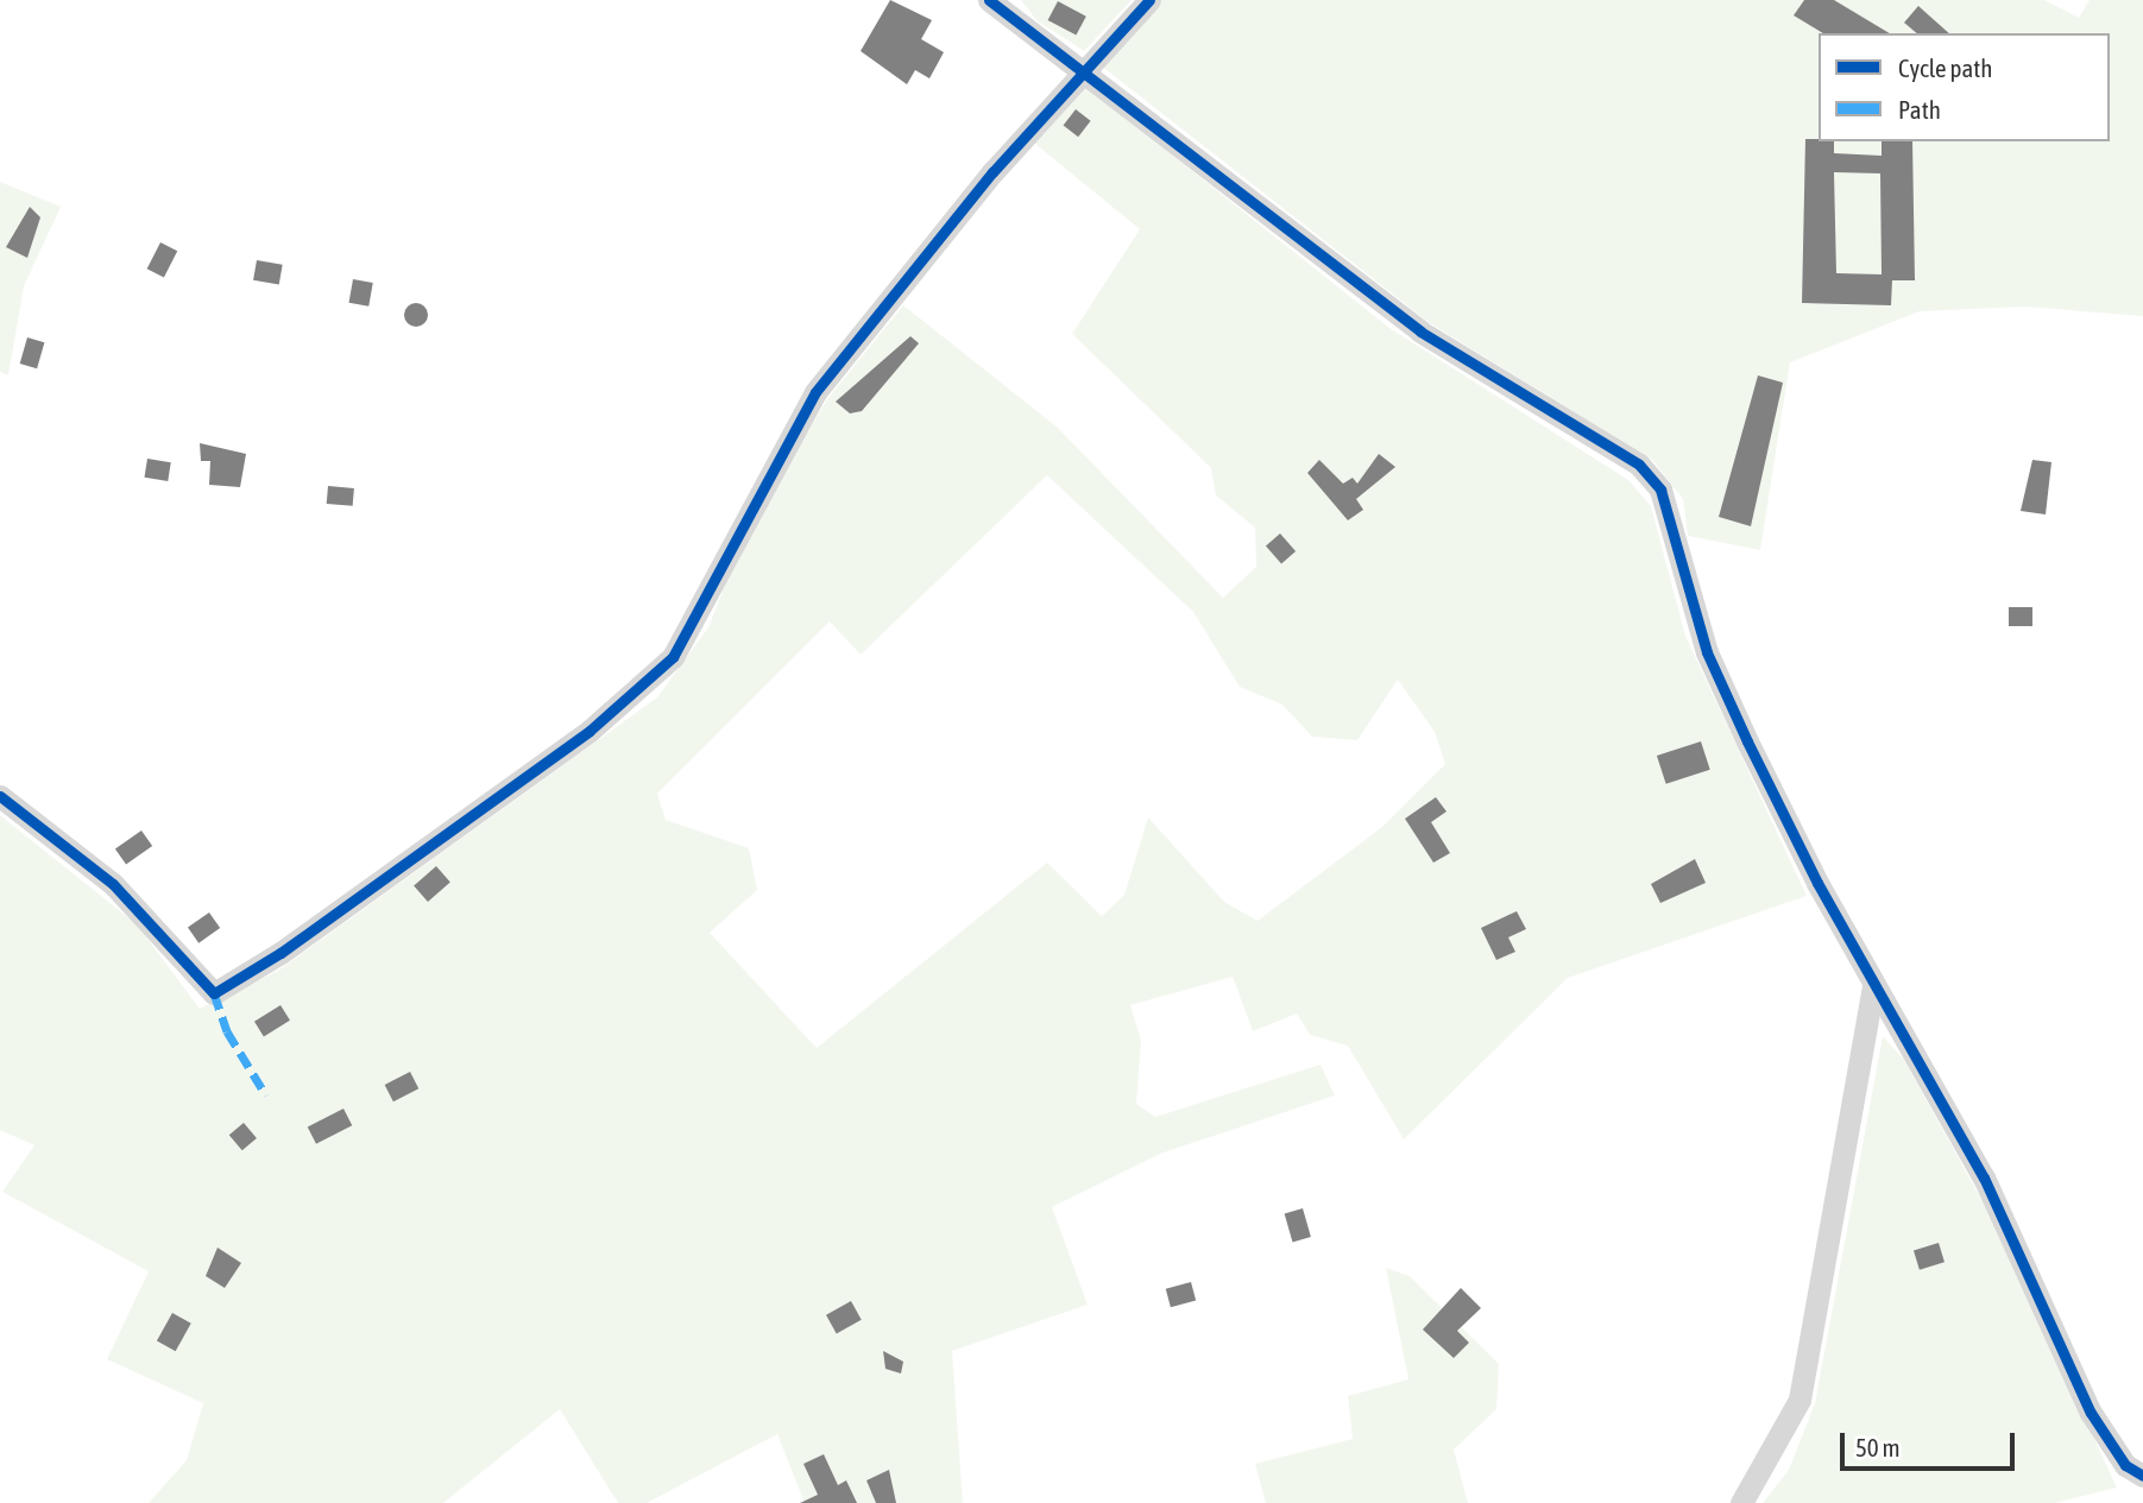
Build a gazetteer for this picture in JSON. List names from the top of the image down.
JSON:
{
  "legend": ["Cycle path", "Path"],
  "scale_bar": "50 m"
}
